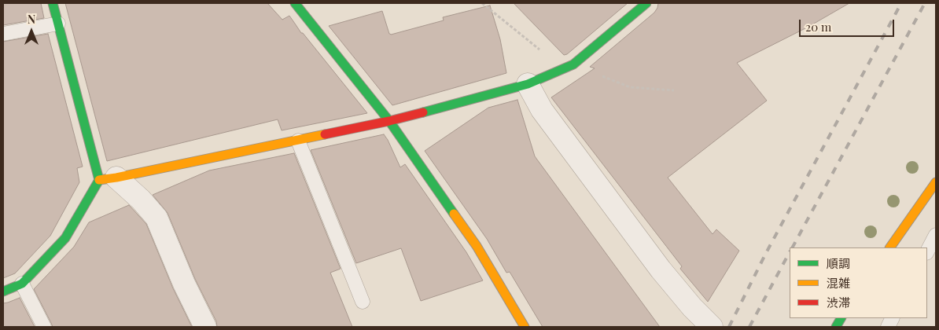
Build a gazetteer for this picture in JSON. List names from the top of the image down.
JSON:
{
  "legend": ["順調", "混雑", "渋滞"],
  "scale_bar": "20 m",
  "north": "top"
}
